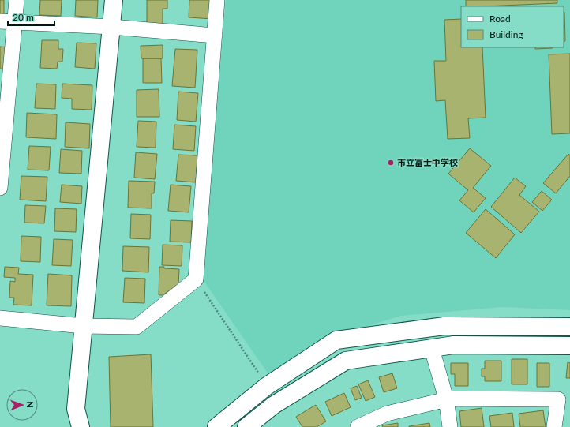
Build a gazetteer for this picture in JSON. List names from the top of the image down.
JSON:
{
  "places": ["市立富士中学校"],
  "legend": ["Road", "Building"],
  "scale_bar": "20 m",
  "north": "right"
}
